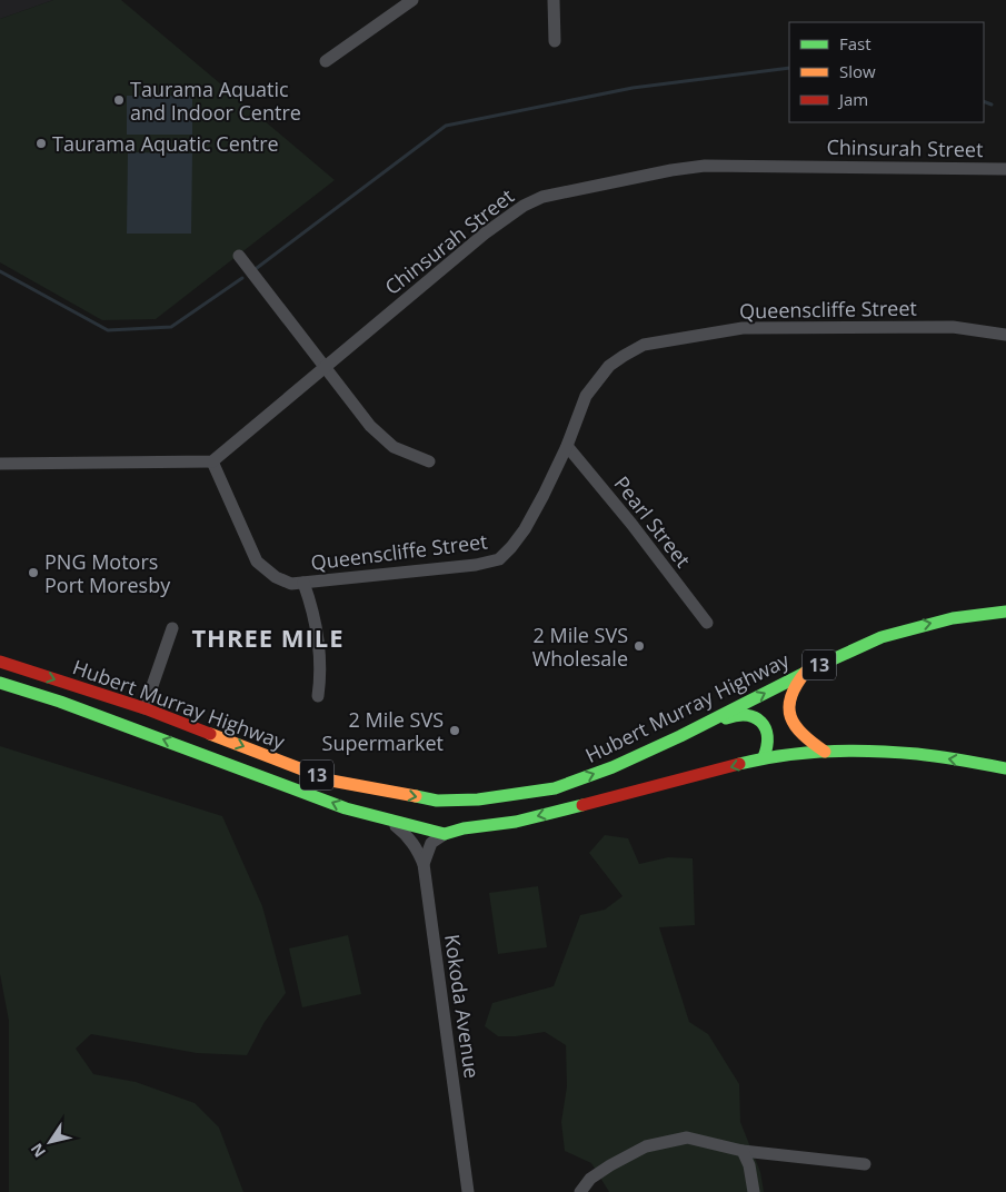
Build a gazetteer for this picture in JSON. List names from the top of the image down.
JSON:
{
  "streets": {
    "highway": ["13", "Hubert Murray Highway"],
    "street": [
      "Chinsurah Street",
      "Queenscliffe Street",
      "Pearl Street",
      "Kokoda Avenue"
    ]
  },
  "crossings": [
    ["Chinsurah Street", "Queenscliffe Street"],
    ["Queenscliffe Street", "Pearl Street"],
    ["Hubert Murray Highway", "Kokoda Avenue"]
  ],
  "districts": ["THREE MILE"],
  "places": [
    "Taurama Aquatic and Indoor Centre",
    "Taurama Aquatic Centre",
    "PNG Motors Port Moresby",
    "2 Mile SVS Wholesale",
    "2 Mile SVS Supermarket"
  ],
  "legend": ["Fast", "Slow", "Jam"],
  "north": "bottom left"
}
